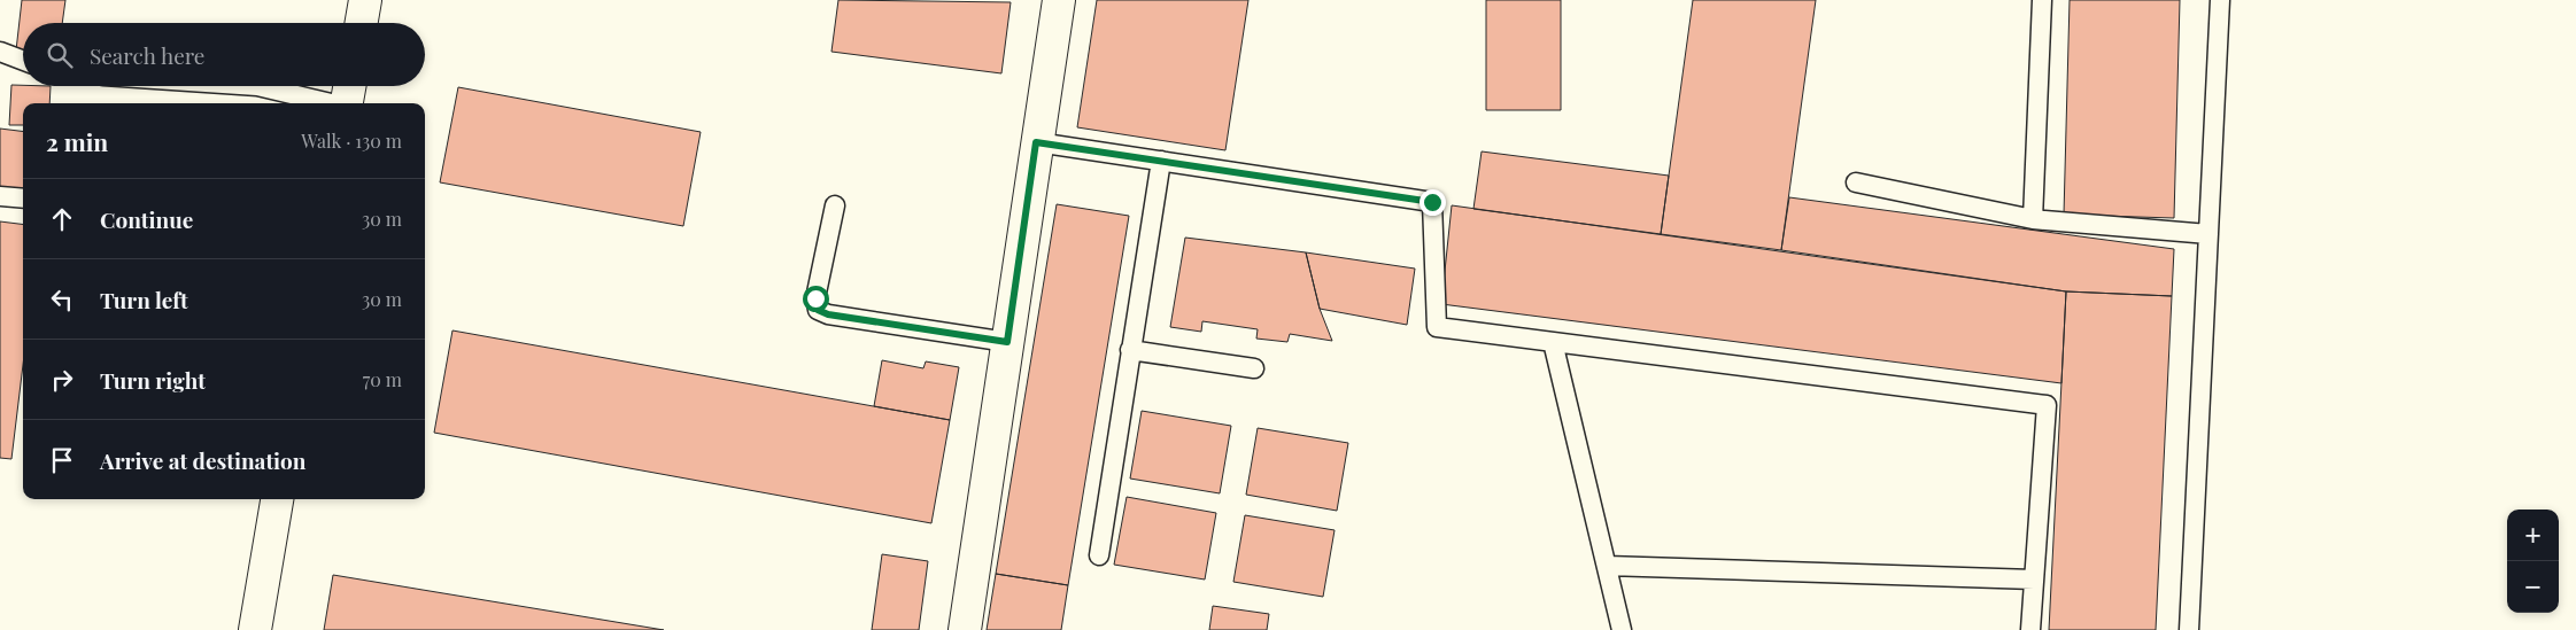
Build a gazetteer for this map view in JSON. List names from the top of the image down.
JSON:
{
  "page": {
    "search": "Search here",
    "heading": ["2 min", "Walk · 130 m"],
    "list": [
      ["Continue", "30 m"],
      ["Turn left", "30 m"],
      ["Turn right", "70 m"],
      "Arrive at destination"
    ],
    "map_buttons": ["+", "−"]
  }
}
